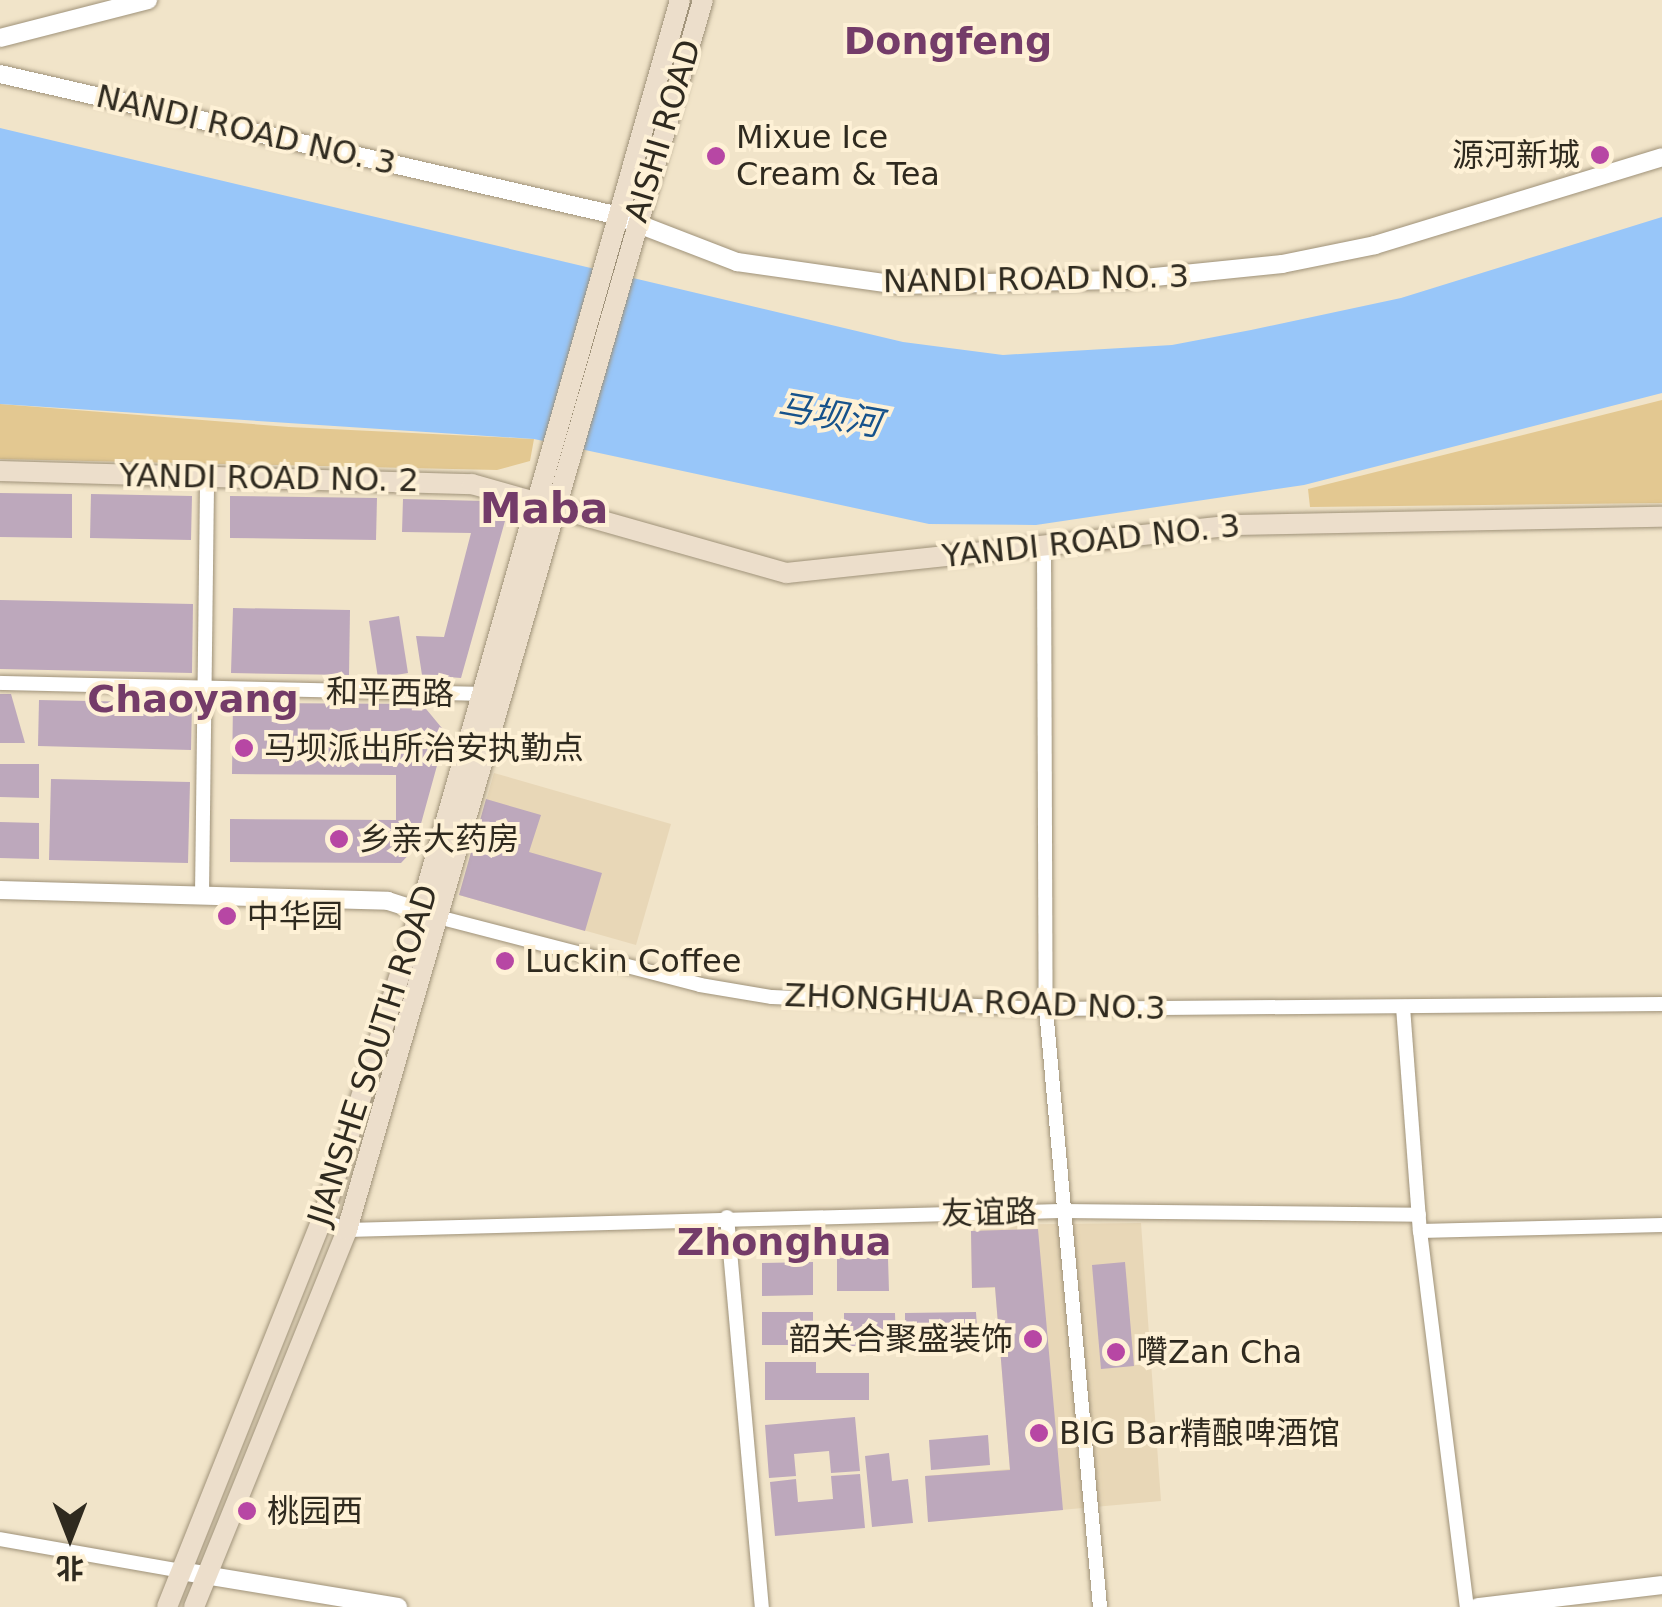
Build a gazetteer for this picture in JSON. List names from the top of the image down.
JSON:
{
  "streets": {
    "main road": [
      "AISHI ROAD",
      "YANDI ROAD NO. 2",
      "YANDI ROAD NO. 3",
      "JIANSHE SOUTH ROAD"
    ],
    "street": [
      "NANDI ROAD NO. 3",
      "和平西路",
      "ZHONGHUA ROAD NO.3",
      "友谊路"
    ]
  },
  "crossings": [
    ["NANDI ROAD NO. 3", "AISHI ROAD"],
    ["AISHI ROAD", "JIANSHE SOUTH ROAD"],
    ["YANDI ROAD NO. 2", "YANDI ROAD NO. 3"],
    ["YANDI ROAD NO. 2", "JIANSHE SOUTH ROAD"],
    ["YANDI ROAD NO. 3", "JIANSHE SOUTH ROAD"],
    ["和平西路", "JIANSHE SOUTH ROAD"],
    ["ZHONGHUA ROAD NO.3", "JIANSHE SOUTH ROAD"],
    ["JIANSHE SOUTH ROAD", "友谊路"]
  ],
  "districts": [
    "Dongfeng",
    "Maba",
    "Chaoyang",
    "Zhonghua"
  ],
  "water": ["马坝河"],
  "places": [
    "源河新城",
    "Mixue Ice Cream & Tea",
    "马坝派出所治安执勤点",
    "乡亲大药房",
    "中华园",
    "Luckin Coffee",
    "韶关合聚盛装饰",
    "囋Zan Cha",
    "BIG Bar精酿啤酒馆",
    "桃园西"
  ],
  "north": "bottom"
}
